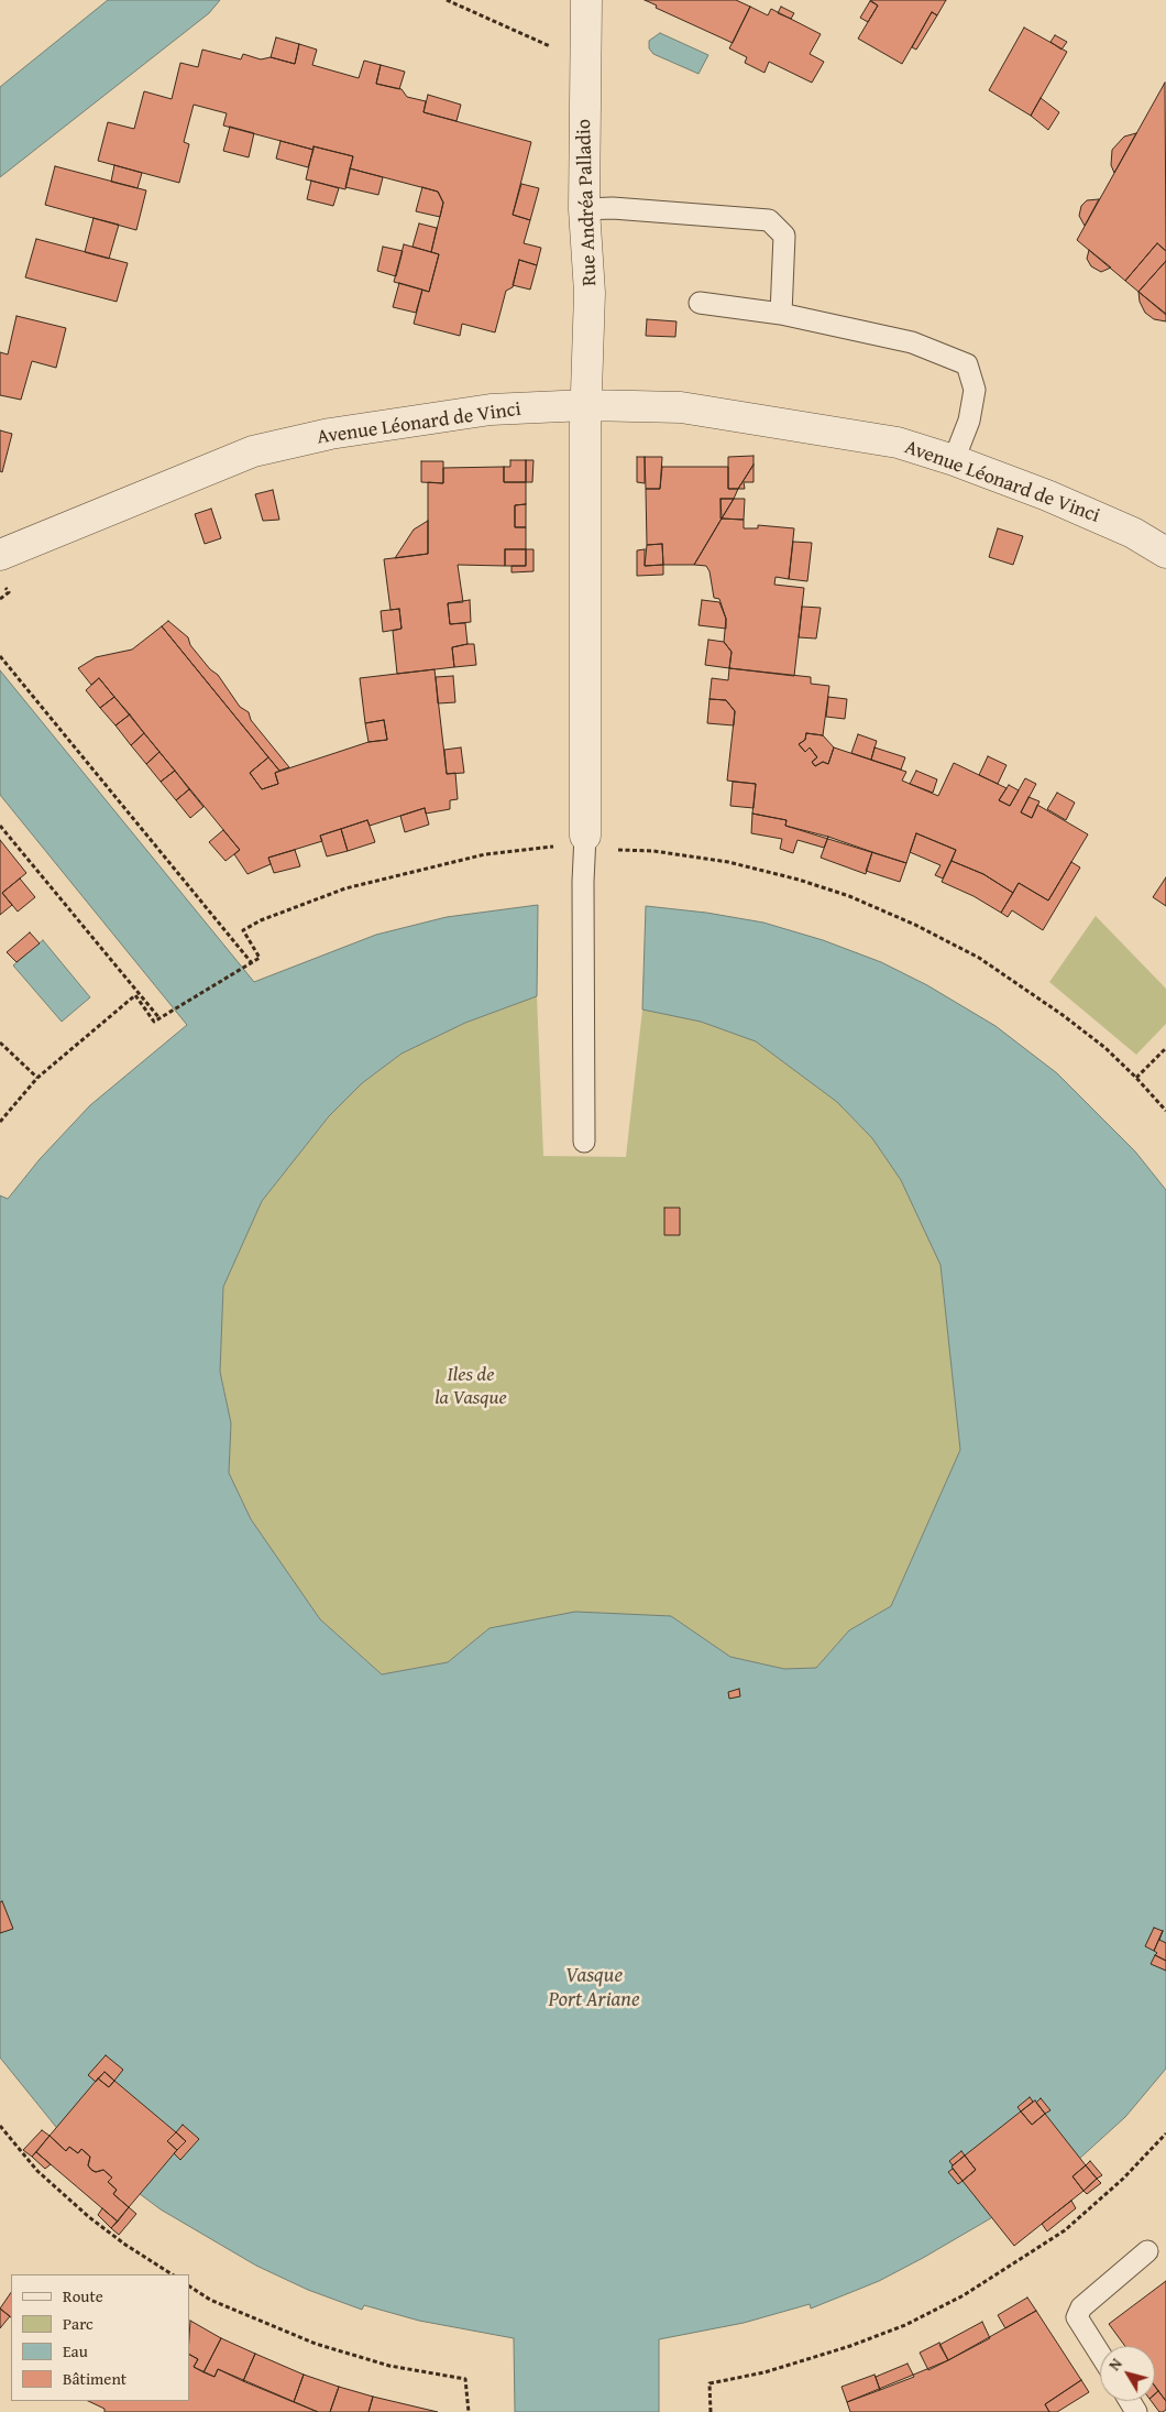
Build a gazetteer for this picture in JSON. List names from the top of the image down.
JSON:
{
  "streets": {
    "street": ["Rue Andréa Palladio", "Avenue Léonard de Vinci"]
  },
  "crossings": [
    ["Rue Andréa Palladio", "Avenue Léonard de Vinci"]
  ],
  "water": ["Vasque Port Ariane"],
  "parks": ["Iles de la Vasque"],
  "legend": [
    "Route",
    "Parc",
    "Eau",
    "Bâtiment"
  ],
  "north": "top left"
}
